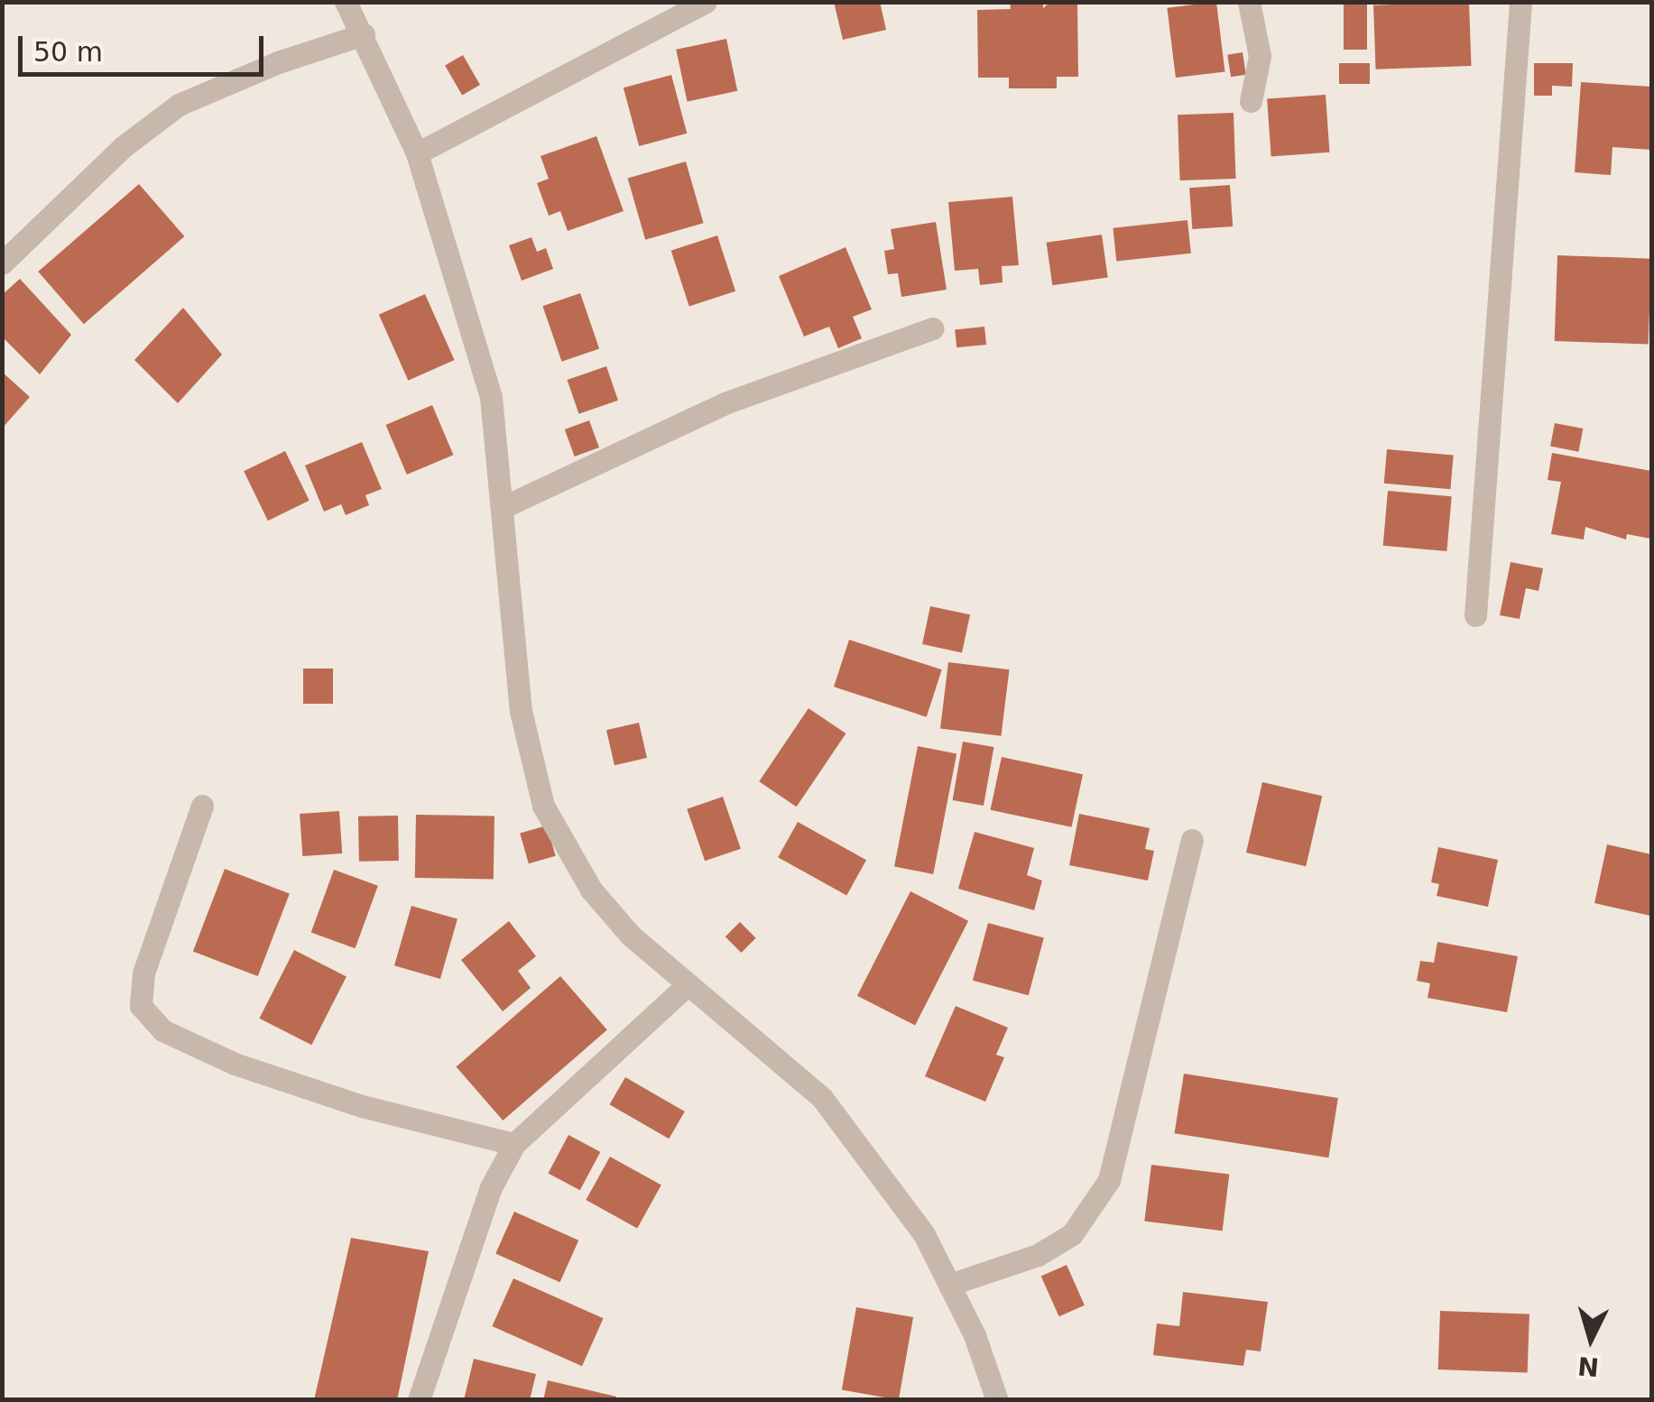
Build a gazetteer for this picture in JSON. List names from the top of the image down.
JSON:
{
  "scale_bar": "50 m",
  "north": "bottom"
}
